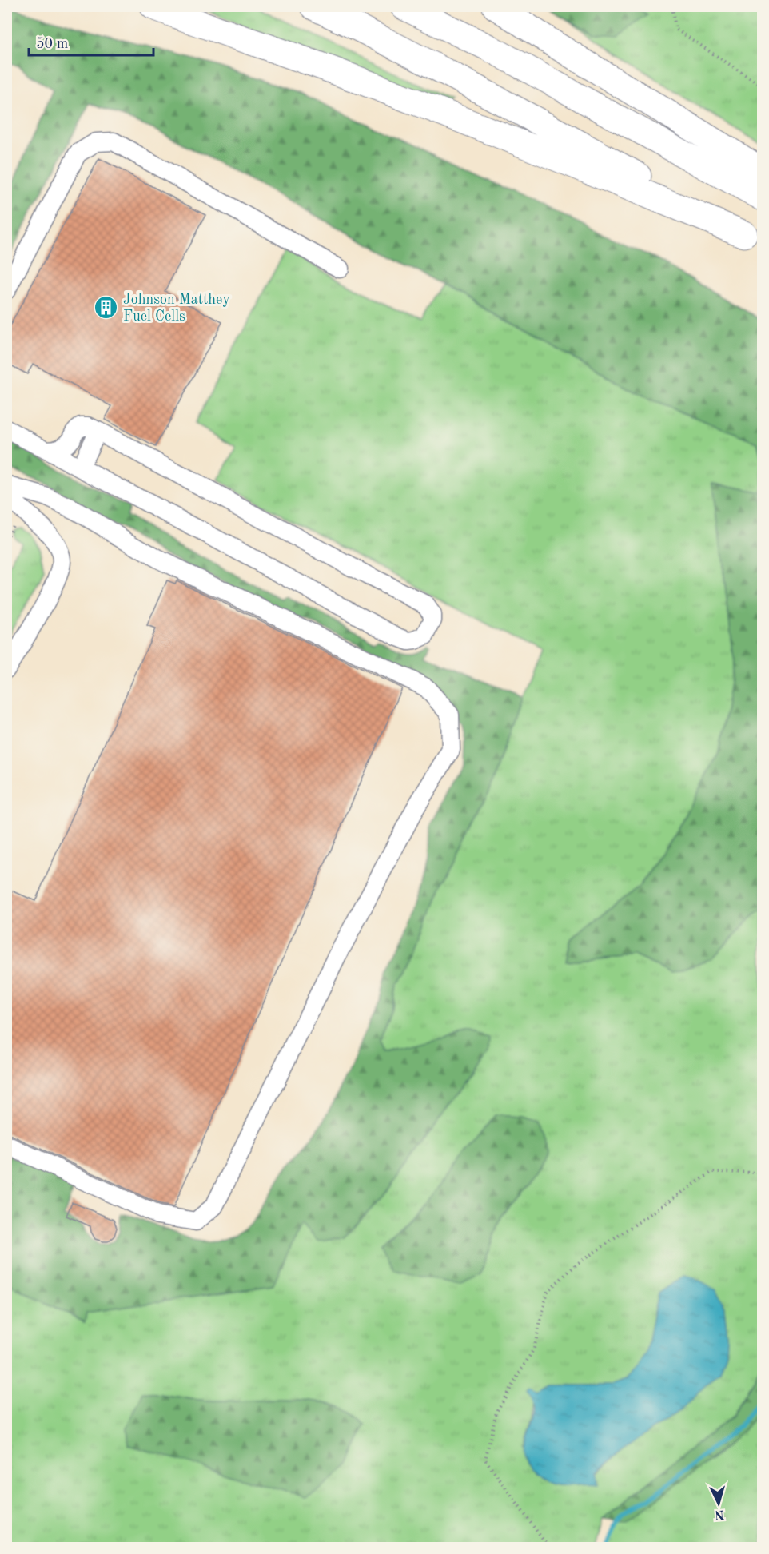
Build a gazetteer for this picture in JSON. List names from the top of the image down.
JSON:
{
  "places": {
    "building": ["Johnson Matthey Fuel Cells"]
  },
  "scale_bar": "50 m",
  "north": "bottom"
}
